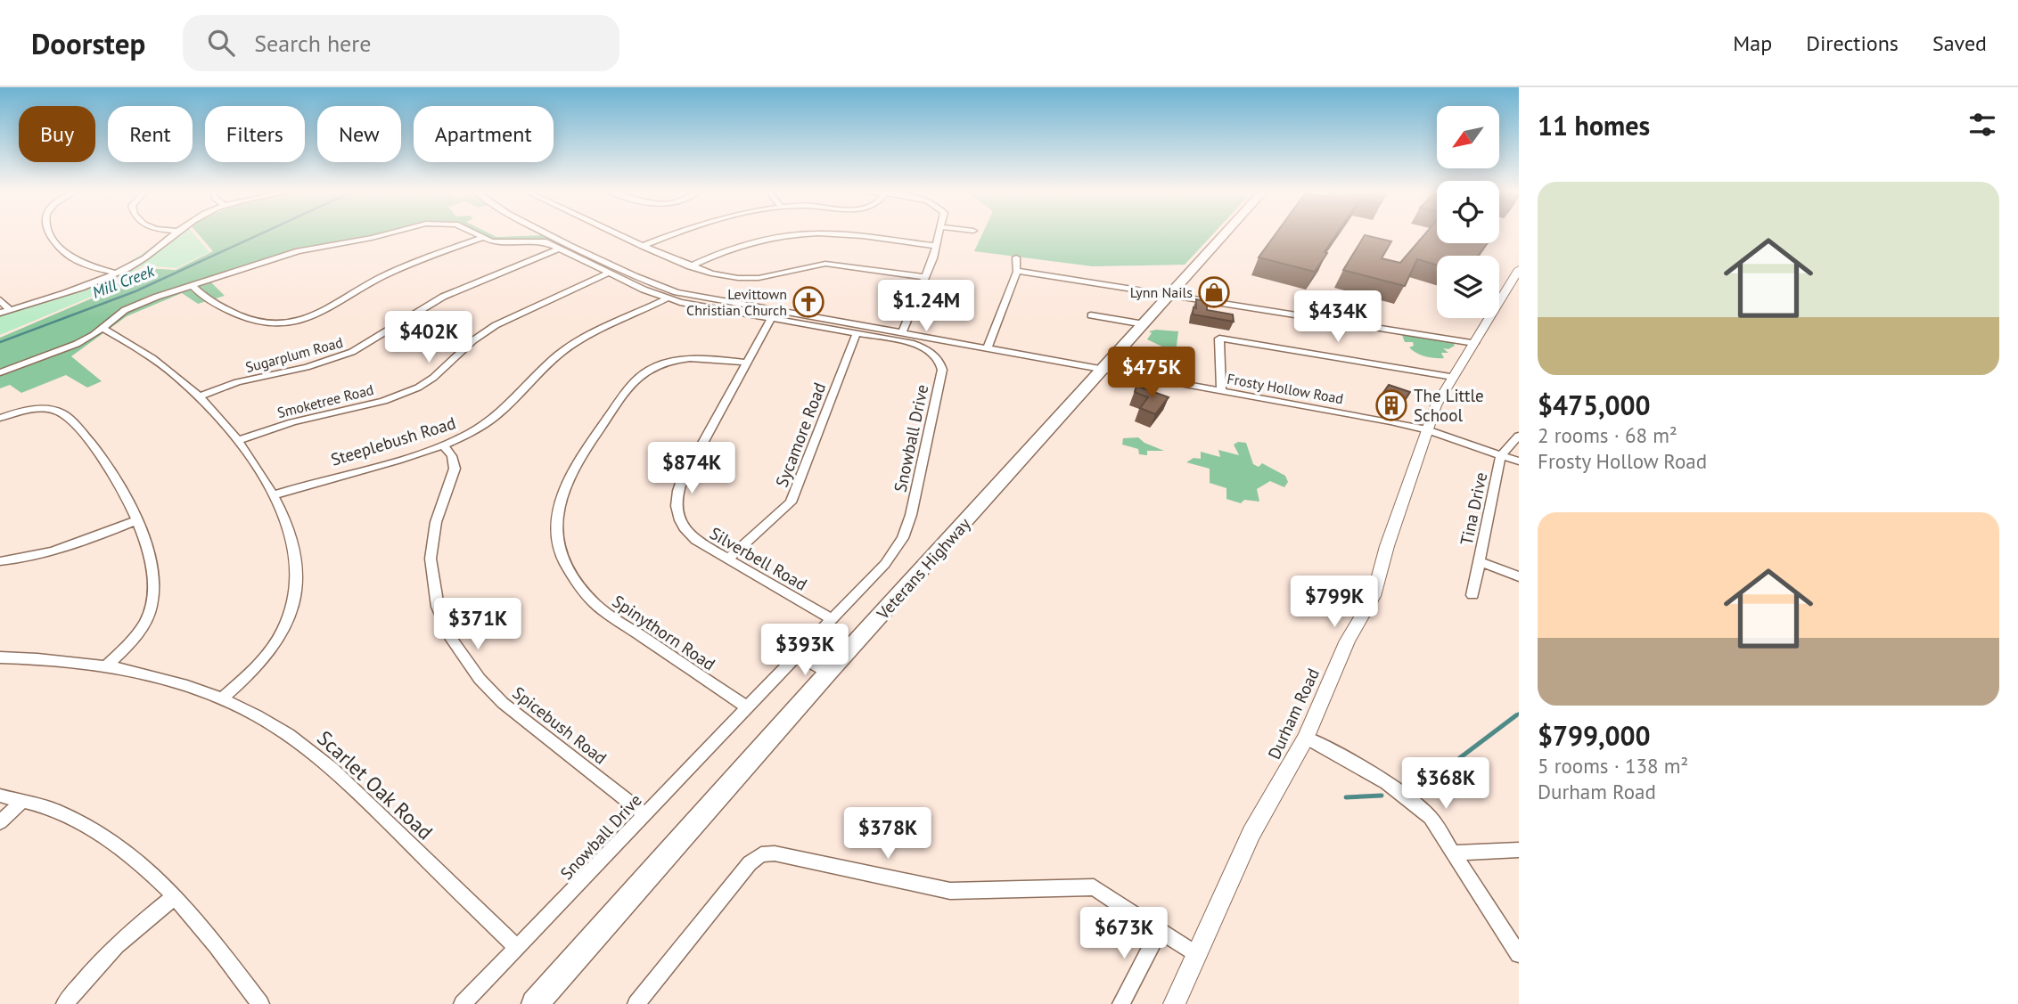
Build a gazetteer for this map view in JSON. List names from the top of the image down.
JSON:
{
  "streets": {
    "main road": ["Veterans Highway", "Durham Road"],
    "street": [
      "Sugarplum Road",
      "Frosty Hollow Road",
      "Smoketree Road",
      "Sycamore Road",
      "Snowball Drive",
      "Steeplebush Road",
      "Tina Drive",
      "Silverbell Road",
      "Spinythorn Road",
      "Spicebush Road",
      "Scarlet Oak Road"
    ]
  },
  "crossings": [
    ["Sugarplum Road", "Snowball Drive"],
    ["Frosty Hollow Road", "Tina Drive"],
    ["Frosty Hollow Road", "Veterans Highway"],
    ["Frosty Hollow Road", "Durham Road"],
    ["Smoketree Road", "Snowball Drive"],
    ["Sycamore Road", "Snowball Drive"],
    ["Sycamore Road", "Silverbell Road"],
    ["Snowball Drive", "Steeplebush Road"],
    ["Snowball Drive", "Silverbell Road"],
    ["Snowball Drive", "Spinythorn Road"],
    ["Snowball Drive", "Spicebush Road"],
    ["Snowball Drive", "Scarlet Oak Road"],
    ["Steeplebush Road", "Spicebush Road"],
    ["Silverbell Road", "Spinythorn Road"]
  ],
  "water": ["Mill Creek"],
  "places": {
    "shop": ["Lynn Nails"],
    "church": ["Levittown Christian Church"],
    "building": ["The Little School"]
  },
  "north": "bottom left",
  "page": {
    "header": "Doorstep",
    "search": "Search here",
    "nav": ["Map", "Directions", "Saved"],
    "heading": "11 homes",
    "chip": [
      "Buy",
      "Rent",
      "Filters",
      "New",
      "Apartment"
    ],
    "list": [
      {
        "name": "$475,000",
        "note": "2 rooms · 68 m² · Frosty Hollow Road"
      },
      {
        "name": "$799,000",
        "note": "5 rooms · 138 m² · Durham Road"
      }
    ],
    "price": [
      "$1.24M",
      "$434K",
      "$402K",
      "$475K",
      "$874K",
      "$799K",
      "$371K",
      "$393K",
      "$368K",
      "$378K",
      "$673K"
    ]
  }
}
